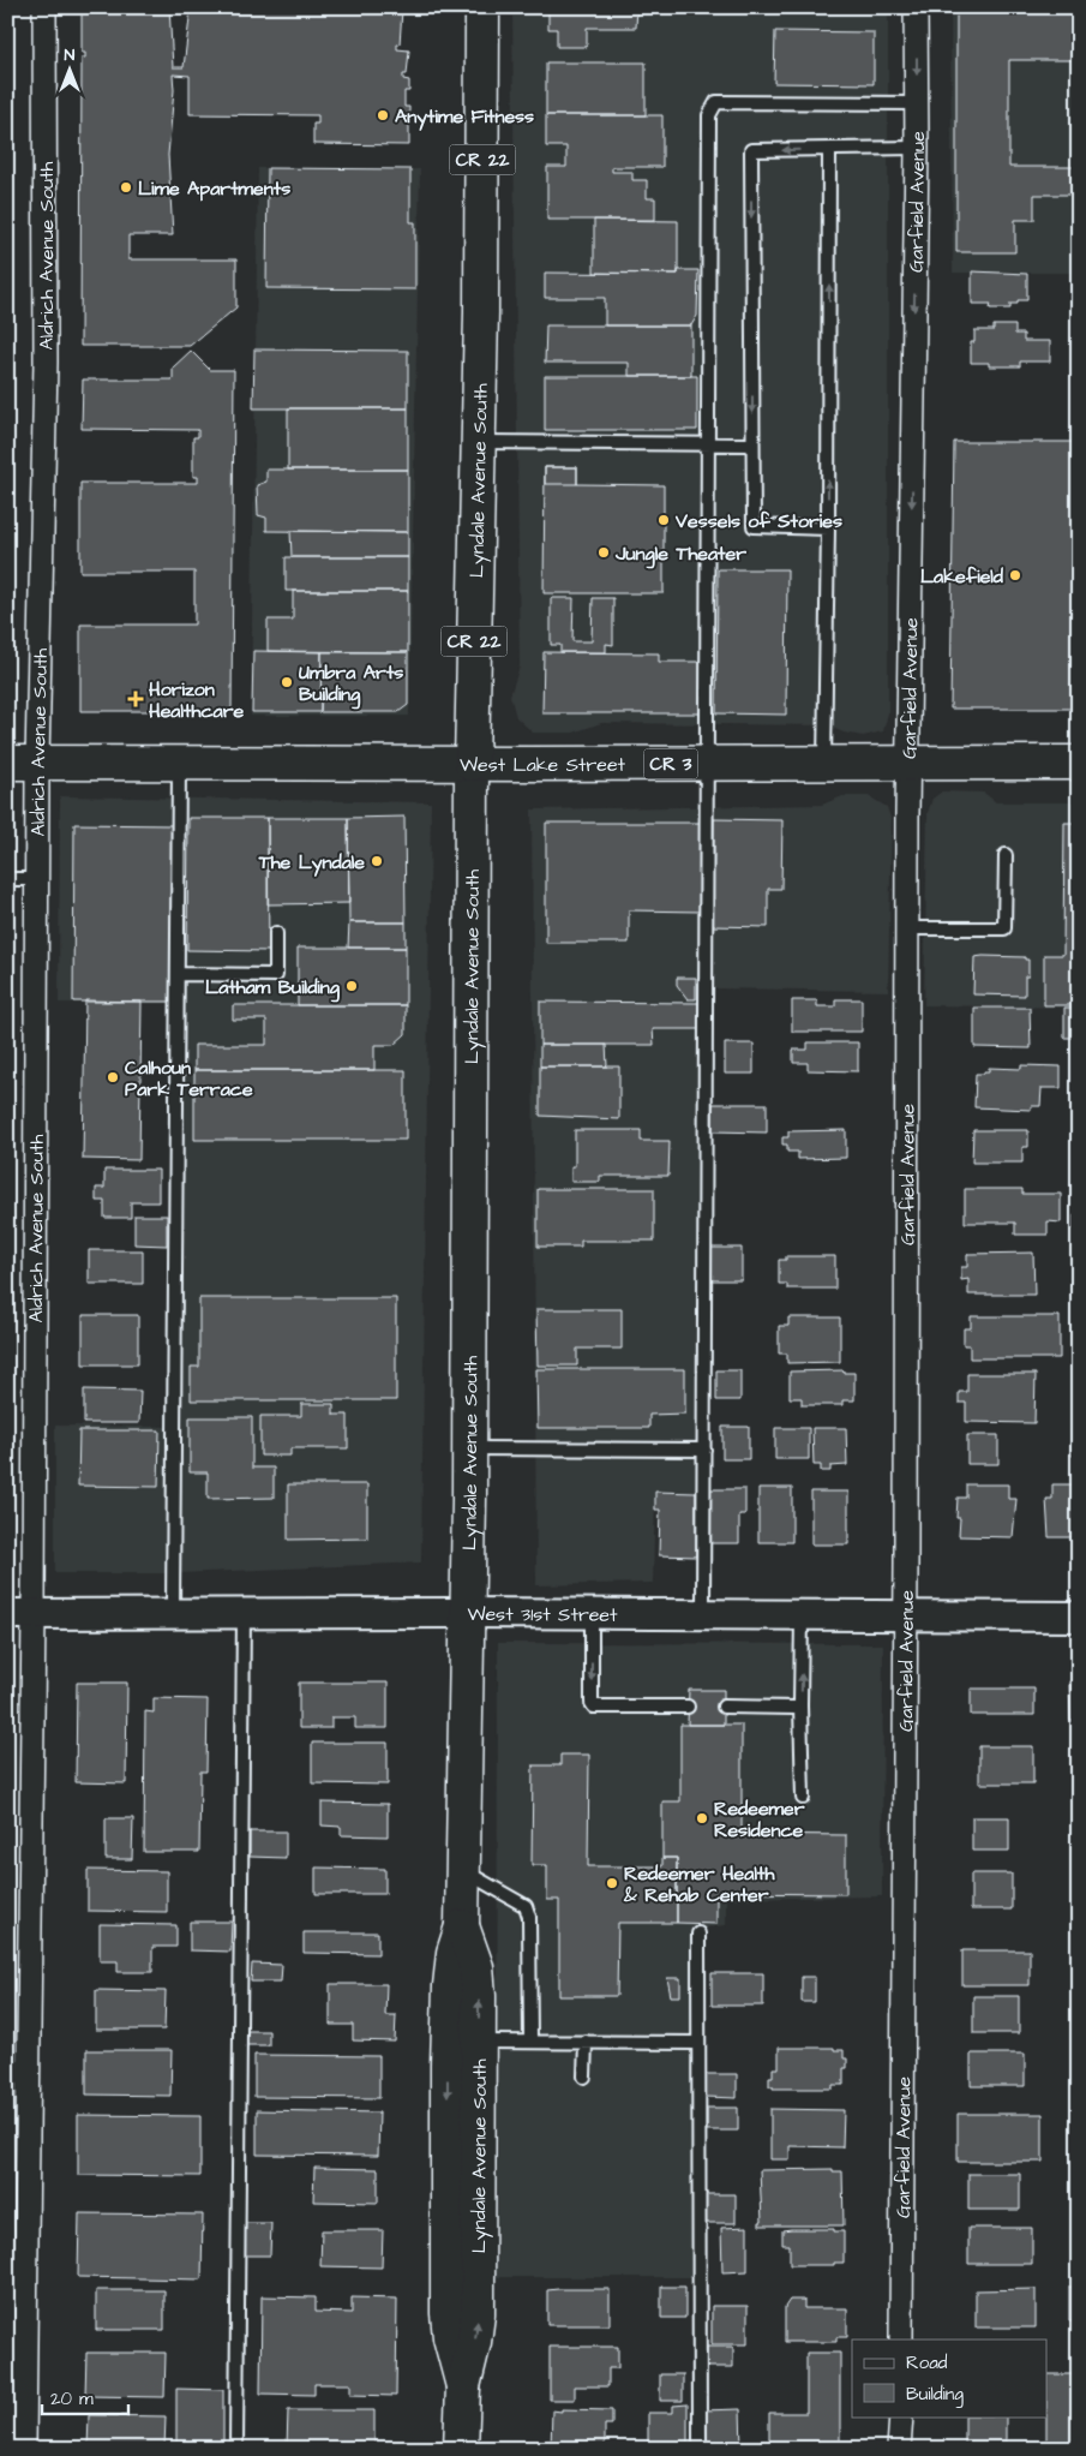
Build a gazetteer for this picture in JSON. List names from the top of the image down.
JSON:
{
  "streets": {
    "main road": [
      "CR 22",
      "Lyndale Avenue South",
      "West Lake Street",
      "CR 3"
    ],
    "street": ["Garfield Avenue", "Aldrich Avenue South", "West 31st Street"]
  },
  "crossings": [
    ["Garfield Avenue", "West Lake Street"],
    ["Garfield Avenue", "West 31st Street"],
    ["Aldrich Avenue South", "West Lake Street"],
    ["Aldrich Avenue South", "West 31st Street"],
    ["Lyndale Avenue South", "West Lake Street"],
    ["Lyndale Avenue South", "West 31st Street"]
  ],
  "places": {
    "other": [
      "Anytime Fitness",
      "Lime Apartments",
      "Vessels of Stories",
      "Jungle Theater",
      "Lakefield",
      "Umbra Arts Building",
      "The Lyndale",
      "Latham Building",
      "Calhoun Park Terrace",
      "Redeemer Residence",
      "Redeemer Health & Rehab Center"
    ],
    "health": ["Horizon Healthcare"]
  },
  "legend": ["Road", "Building"],
  "scale_bar": "20 m",
  "north": "top"
}
